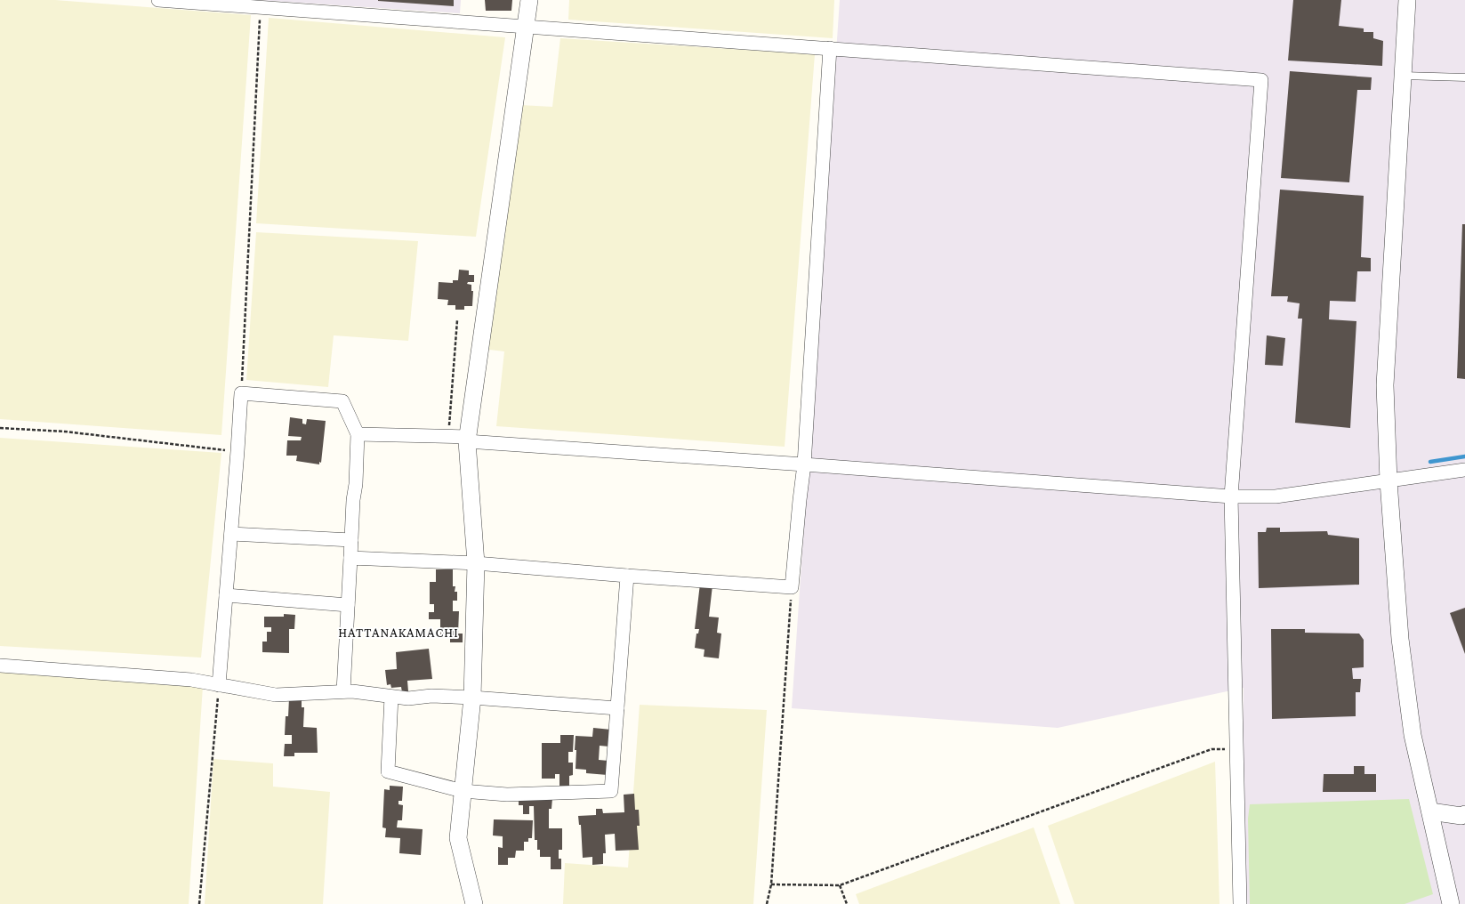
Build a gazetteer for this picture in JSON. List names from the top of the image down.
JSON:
{
  "districts": ["HATTANAKAMACHI"]
}
